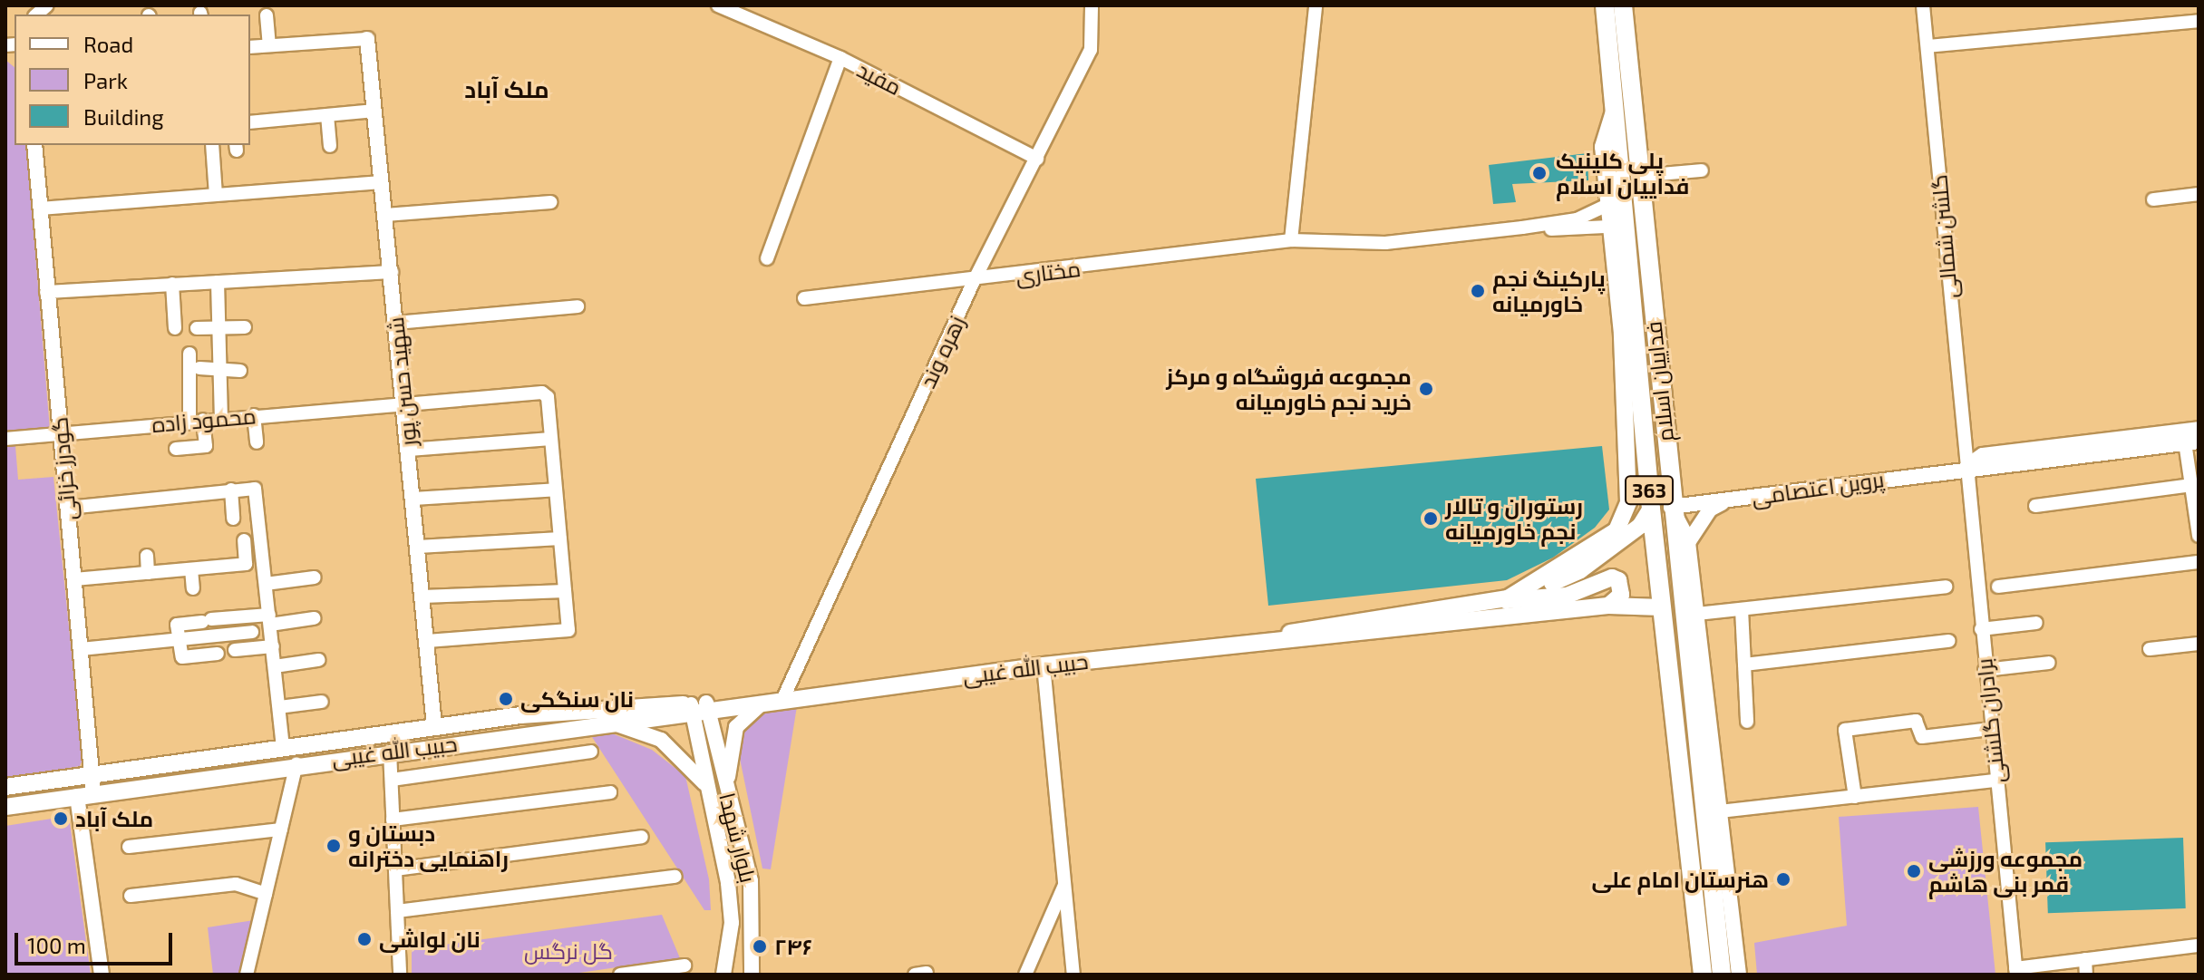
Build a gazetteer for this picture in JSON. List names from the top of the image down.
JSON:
{
  "streets": {
    "main road": ["فداییان اسلام", "363", "حبیب الله غیبی"],
    "street": [
      "مفید",
      "گلشن شمالی",
      "مختاری",
      "زهره وند",
      "شهید حسن پور",
      "محمود زاده",
      "گودرز خزائی",
      "پروین اعتصامی",
      "برادران گلشنی",
      "بلوار شهدا"
    ]
  },
  "crossings": [
    ["مفید", "زهره وند"],
    ["گلشن شمالی", "پروین اعتصامی"],
    ["گلشن شمالی", "برادران گلشنی"],
    ["مختاری", "زهره وند"],
    ["زهره وند", "حبیب الله غیبی"],
    ["شهید حسن پور", "محمود زاده"],
    ["شهید حسن پور", "حبیب الله غیبی"],
    ["فداییان اسلام", "پروین اعتصامی"],
    ["فداییان اسلام", "حبیب الله غیبی"],
    ["محمود زاده", "گودرز خزائی"],
    ["گودرز خزائی", "حبیب الله غیبی"],
    ["پروین اعتصامی", "برادران گلشنی"],
    ["حبیب الله غیبی", "بلوار شهدا"]
  ],
  "districts": ["ملک آباد"],
  "parks": ["گل نرگس"],
  "places": [
    "پلی کلینیک فداییان اسلام",
    "پارکینگ نجم خاورمیانه",
    "مجموعه فروشگاه و مرکز خرید نجم خاورمیانه",
    "رستوران و تالار نجم خاورمیانه",
    "نان سنگکی",
    "ملک آباد",
    "دبستان و راهنمایی دخترانه",
    "مجموعه ورزشی قمر بنی هاشم",
    "هنرستان امام علی",
    "نان لواشی",
    "۲۴۶"
  ],
  "legend": ["Road", "Park", "Building"],
  "scale_bar": "100 m"
}
